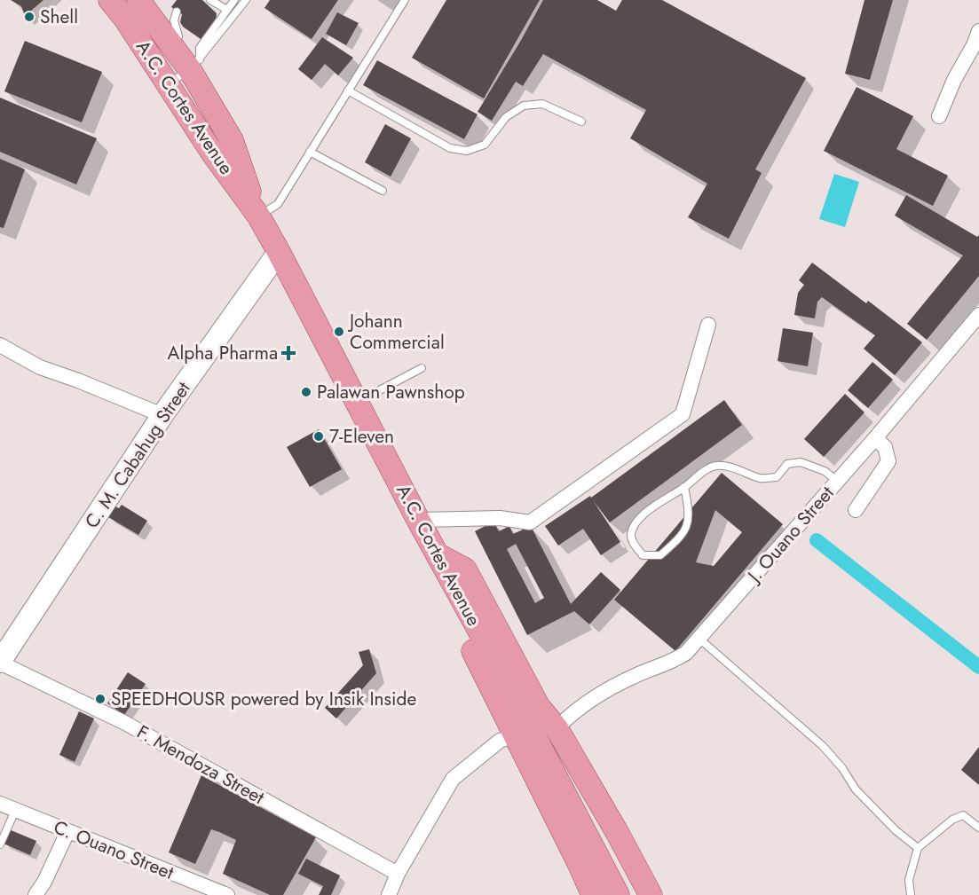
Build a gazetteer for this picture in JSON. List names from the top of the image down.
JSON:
{
  "streets": {
    "main road": ["A.C. Cortes Avenue"],
    "street": [
      "C. M. Cabahug Street",
      "J. Ouano Street",
      "F. Mendoza Street",
      "C. Ouano Street"
    ]
  },
  "crossings": [
    ["A.C. Cortes Avenue", "C. M. Cabahug Street"],
    ["C. M. Cabahug Street", "F. Mendoza Street"]
  ],
  "places": {
    "other": [
      "Shell",
      "Johann Commercial",
      "Palawan Pawnshop",
      "7-Eleven",
      "SPEEDHOUSR powered by Insik Inside"
    ],
    "health": ["Alpha Pharma"]
  }
}
